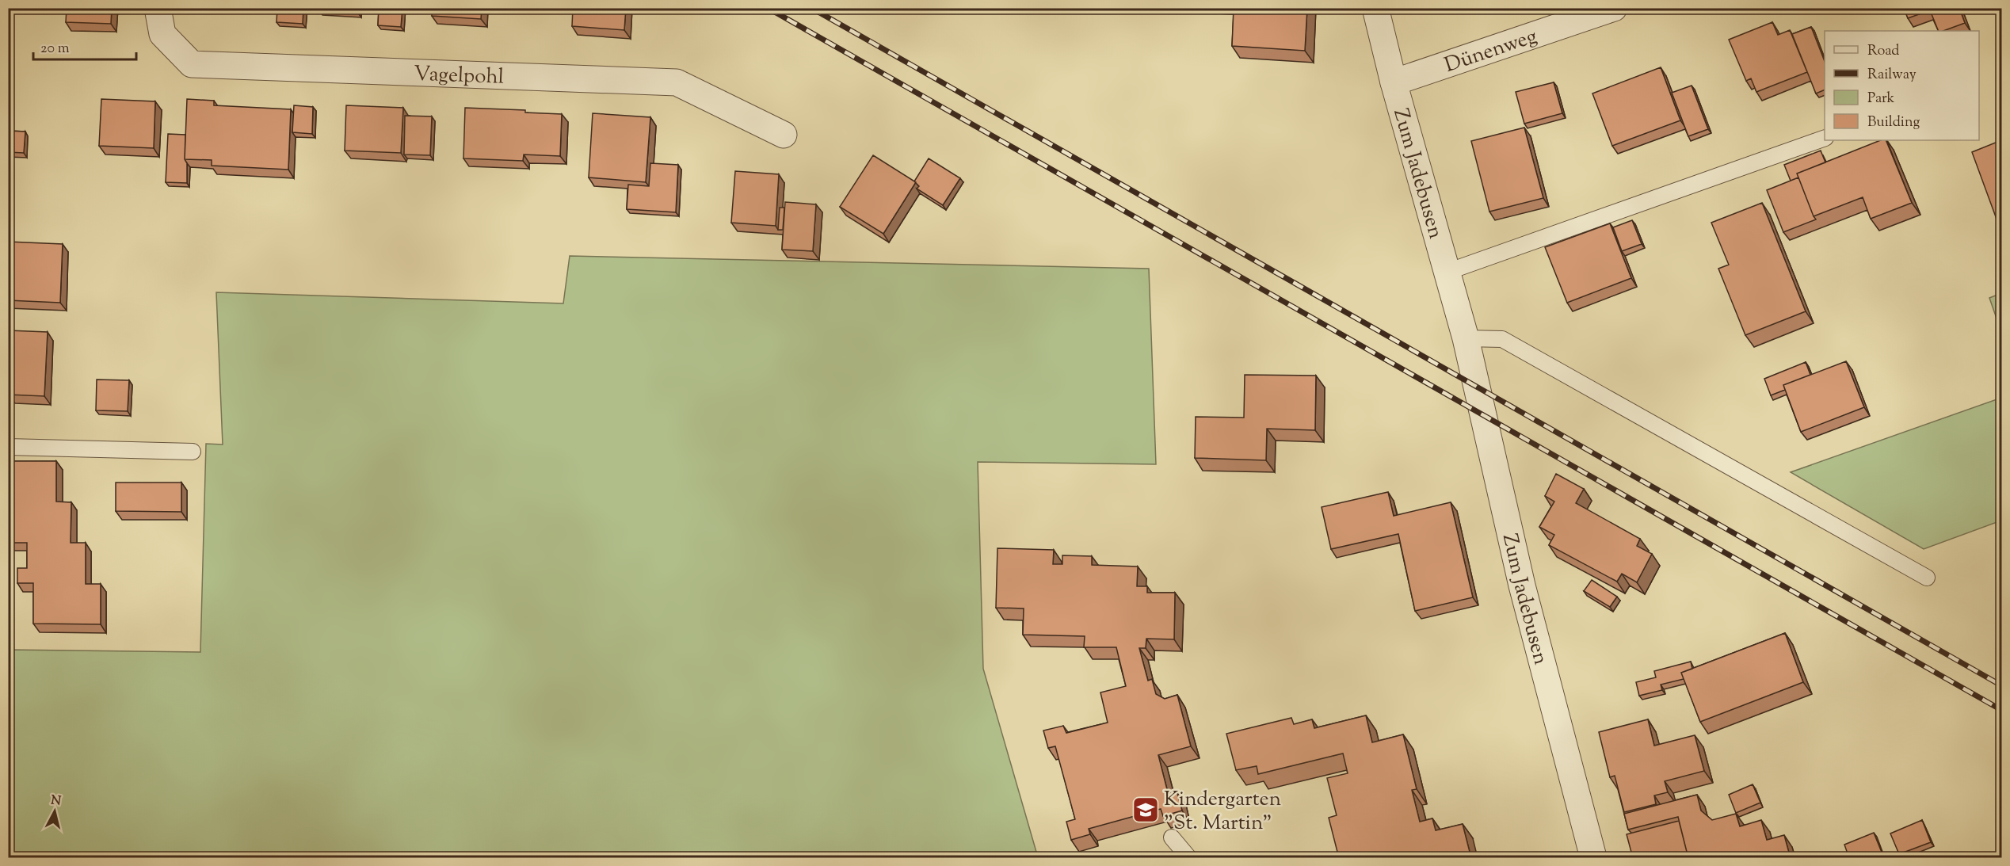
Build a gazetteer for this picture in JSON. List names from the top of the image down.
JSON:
{
  "streets": {
    "street": ["Dünenweg", "Vagelpohl", "Zum Jadebusen"]
  },
  "crossings": [
    ["Dünenweg", "Zum Jadebusen"]
  ],
  "places": {
    "school or university": ["Kindergarten \"St. Martin\""]
  },
  "legend": [
    "Road",
    "Railway",
    "Park",
    "Building"
  ],
  "scale_bar": "20 m",
  "north": "top"
}
